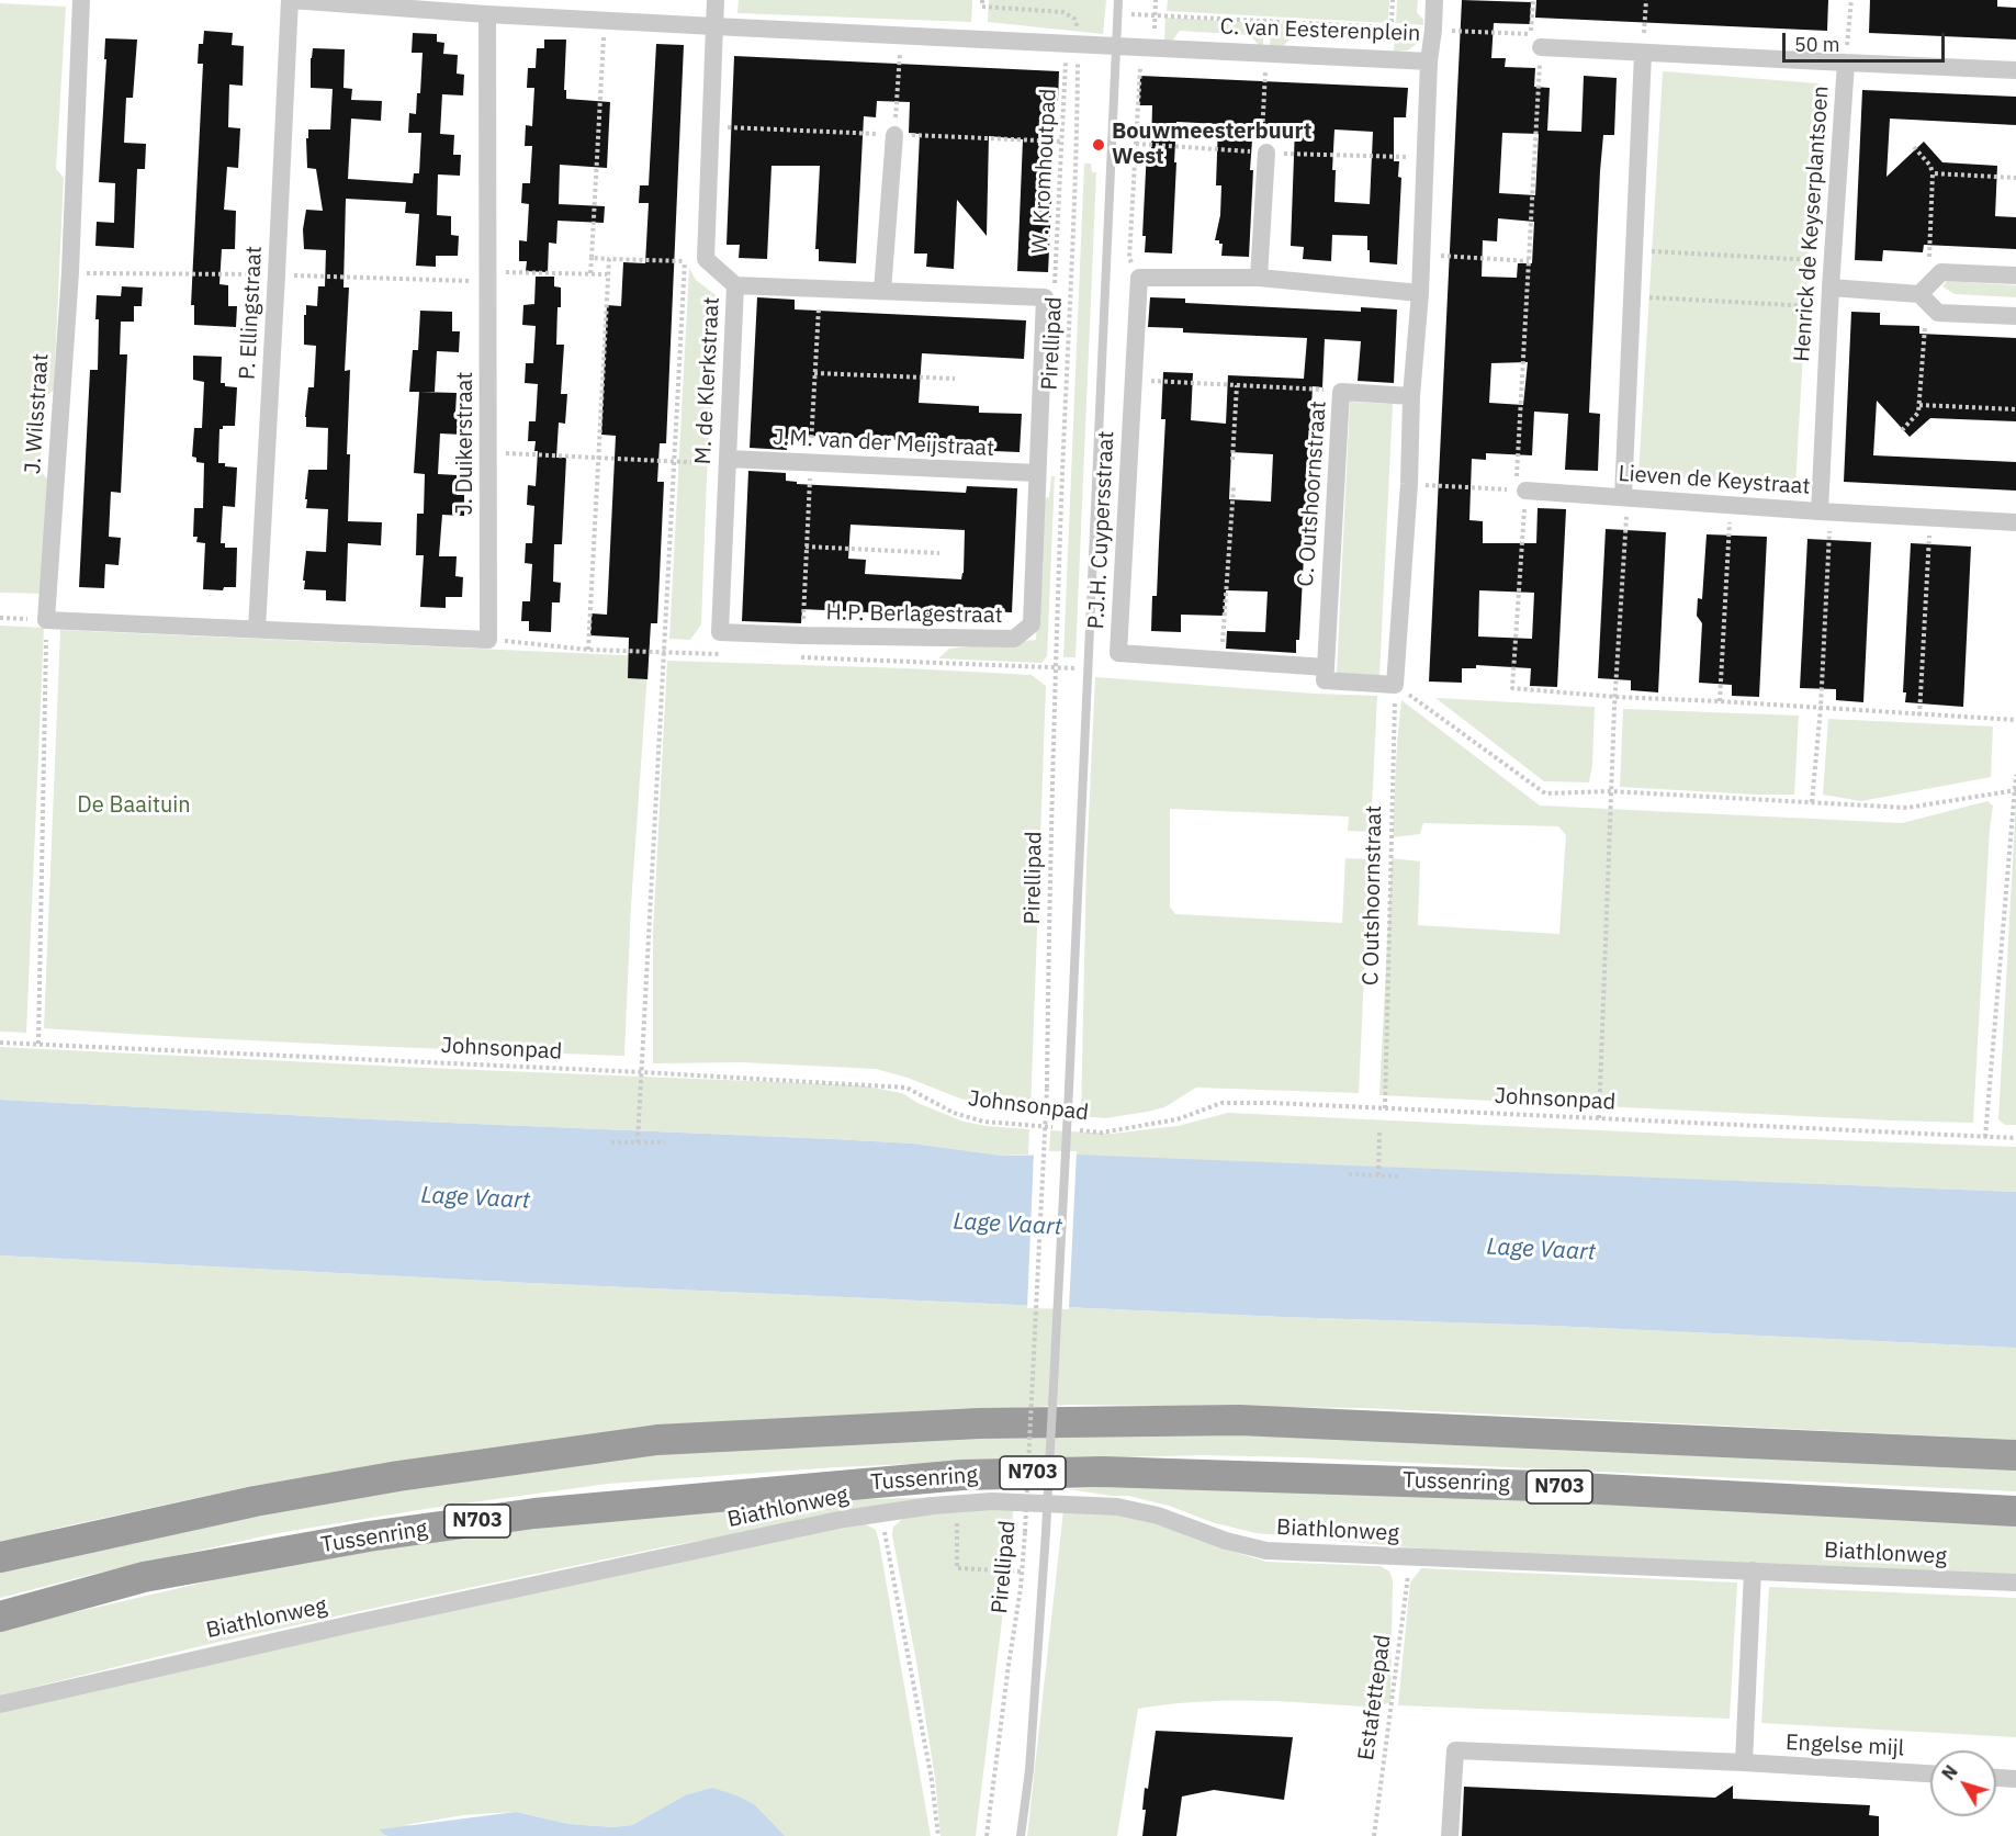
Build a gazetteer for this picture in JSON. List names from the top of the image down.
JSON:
{
  "streets": {
    "highway": ["N703", "Tussenring"],
    "street": [
      "C. van Eesterenplein",
      "Henrick de Keyserplantsoen",
      "P. Ellingstraat",
      "M. de Klerkstraat",
      "J. Wilsstraat",
      "J. Duikerstraat",
      "J.M. van der Meijstraat",
      "Lieven de Keystraat",
      "C. Outshoornstraat",
      "P.J.H. Cuypersstraat",
      "H.P. Berlagestraat",
      "Biathlonweg",
      "Engelse mijl"
    ],
    "path": [
      "W. Kromhoutpad",
      "Pirellipad",
      "C Outshoornstraat",
      "Johnsonpad",
      "Estafettepad"
    ]
  },
  "crossings": [
    ["C. van Eesterenplein", "W. Kromhoutpad"],
    ["C. van Eesterenplein", "P. Ellingstraat"],
    ["C. van Eesterenplein", "Pirellipad"],
    ["C. van Eesterenplein", "J. Duikerstraat"],
    ["W. Kromhoutpad", "Pirellipad"],
    ["W. Kromhoutpad", "H.P. Berlagestraat"],
    ["Henrick de Keyserplantsoen", "Lieven de Keystraat"],
    ["M. de Klerkstraat", "J.M. van der Meijstraat"],
    ["M. de Klerkstraat", "H.P. Berlagestraat"],
    ["J.M. van der Meijstraat", "H.P. Berlagestraat"],
    ["C. Outshoornstraat", "P.J.H. Cuypersstraat"],
    ["C Outshoornstraat", "Johnsonpad"]
  ],
  "water": ["Lage Vaart"],
  "parks": ["De Baaituin"],
  "places": ["Bouwmeesterbuurt West"],
  "scale_bar": "50 m",
  "north": "top left"
}
